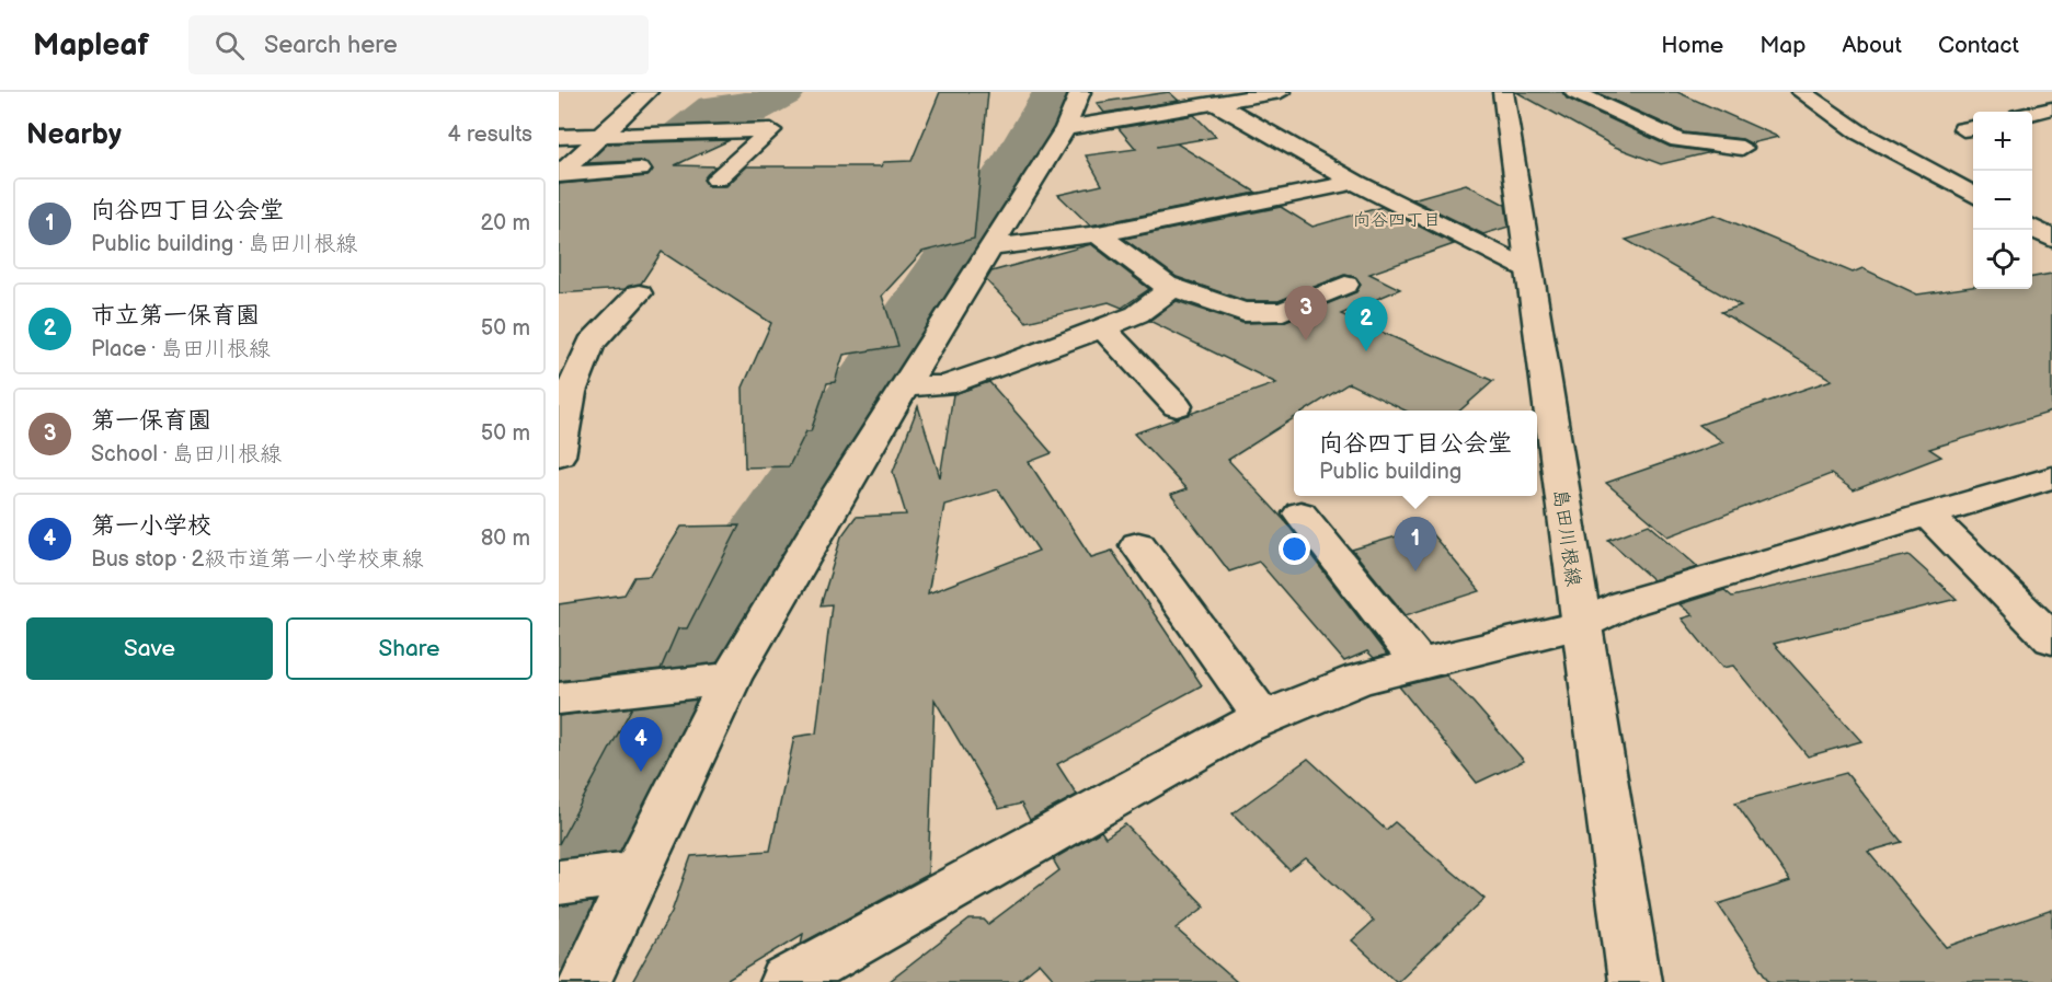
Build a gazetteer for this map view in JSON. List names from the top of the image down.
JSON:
{
  "streets": {
    "street": ["島田川根線"]
  },
  "districts": ["向谷四丁目"],
  "page": {
    "header": "Mapleaf",
    "search": "Search here",
    "nav": [
      "Home",
      "Map",
      "About",
      "Contact"
    ],
    "heading": ["Nearby", "4 results"],
    "map_buttons": ["+", "−"],
    "list": [
      {
        "mark": "1",
        "name": "向谷四丁目公会堂",
        "note": "Public building · 島田川根線",
        "value": "20 m"
      },
      {
        "mark": "2",
        "name": "市立第一保育園",
        "note": "Place · 島田川根線",
        "value": "50 m"
      },
      {
        "mark": "3",
        "name": "第一保育園",
        "note": "School · 島田川根線",
        "value": "50 m"
      },
      {
        "mark": "4",
        "name": "第一小学校",
        "note": "Bus stop · 2級市道第一小学校東線",
        "value": "80 m"
      }
    ],
    "pins": [
      "3",
      "2",
      "1",
      "4"
    ],
    "popup": ["向谷四丁目公会堂", "Public building"],
    "buttons": ["Save", "Share"]
  }
}
